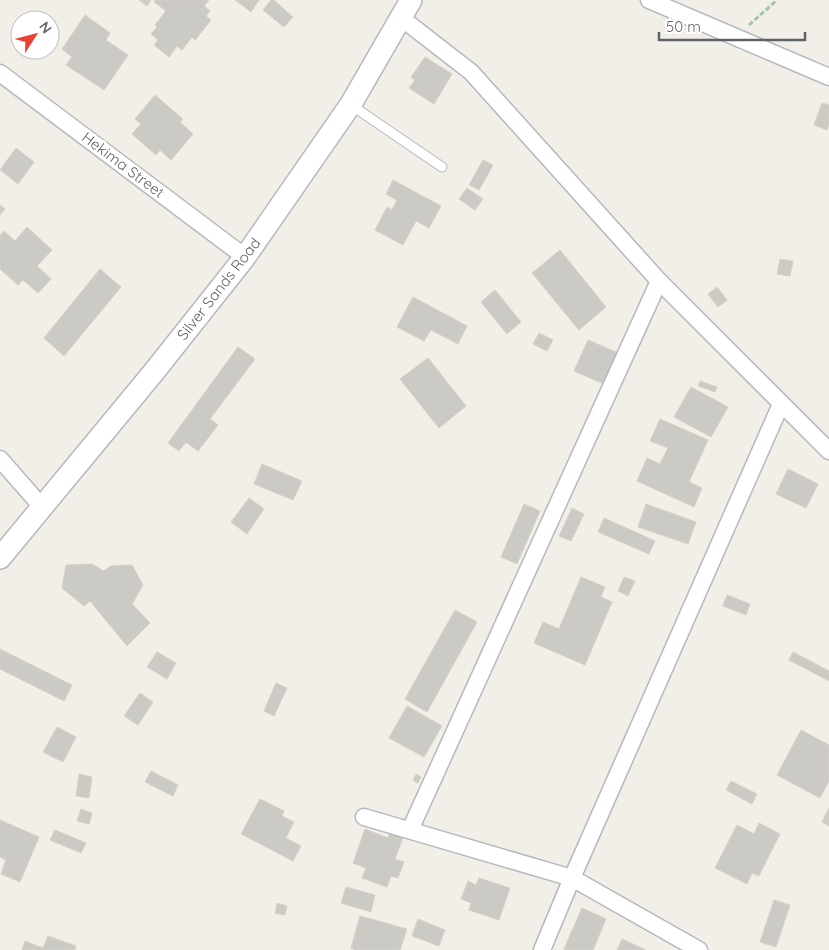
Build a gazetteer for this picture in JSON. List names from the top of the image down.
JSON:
{
  "streets": {
    "street": ["Hekima Street", "Silver Sands Road"]
  },
  "crossings": [
    ["Hekima Street", "Silver Sands Road"]
  ],
  "scale_bar": "50 m",
  "north": "top right"
}
